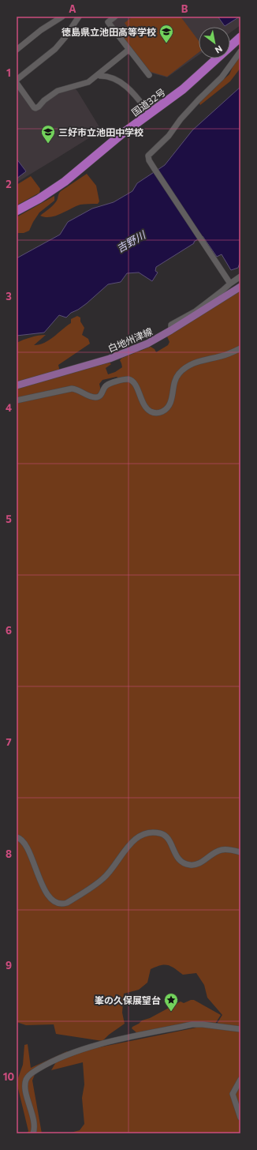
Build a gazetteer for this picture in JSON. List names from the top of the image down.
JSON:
{
  "streets": {
    "highway": ["国道32号"],
    "main road": ["白地州津線"]
  },
  "water": ["吉野川"],
  "places": {
    "school or university": ["徳島県立池田高等学校", "三好市立池田中学校"],
    "place": ["峯の久保展望台"]
  },
  "north": "bottom right",
  "grid": {
    "columns": ["A", "B"],
    "rows": [
      "1",
      "2",
      "3",
      "4",
      "5",
      "6",
      "7",
      "8",
      "9",
      "10"
    ]
  }
}
